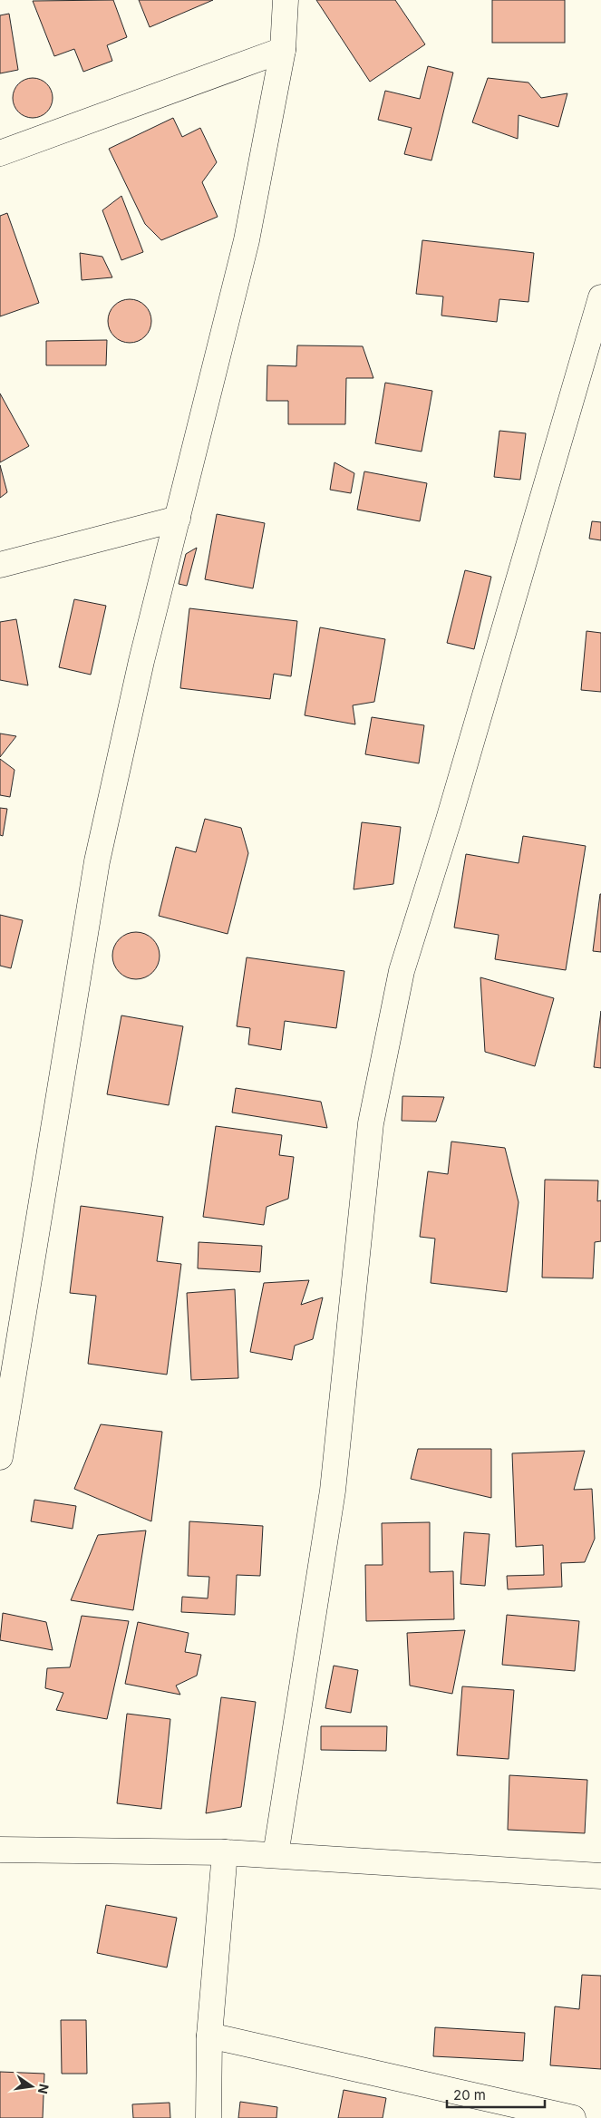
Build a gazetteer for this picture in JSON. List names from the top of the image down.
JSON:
{
  "scale_bar": "20 m",
  "north": "right"
}
